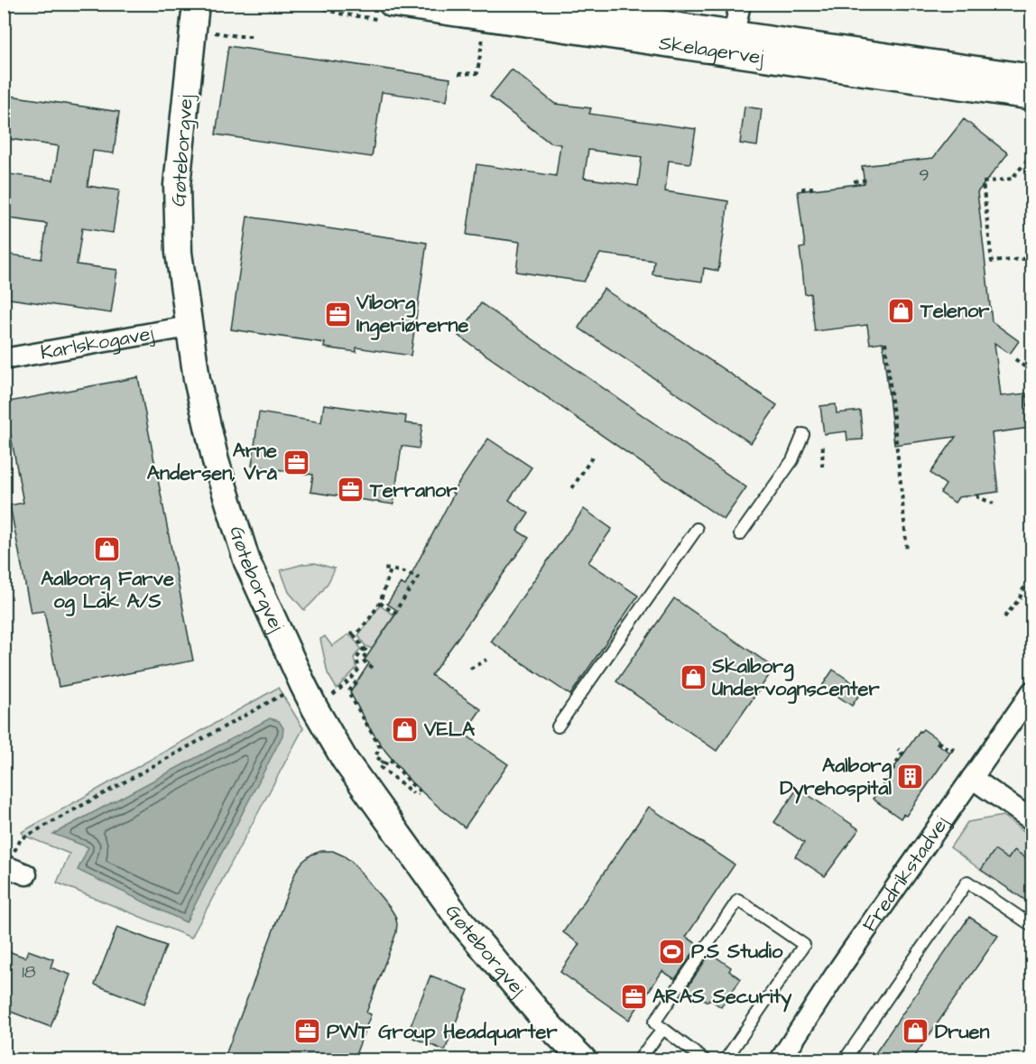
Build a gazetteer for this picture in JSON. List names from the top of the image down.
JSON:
{
  "streets": {
    "street": [
      "Skelagervej",
      "Gøteborgvej",
      "Karlskogavej",
      "Fredrikstadvej"
    ]
  },
  "crossings": [
    ["Gøteborgvej", "Karlskogavej"]
  ],
  "places": {
    "shop": [
      "Telenor",
      "Aalborg Farve og Lak A/S",
      "Skalborg Undervognscenter",
      "VELA",
      "Druen"
    ],
    "office": [
      "Viborg Ingeriørerne",
      "Arne Andersen, Vrå",
      "Terranor",
      "ARAS Security",
      "PWT Group Headquarter"
    ],
    "building": ["Aalborg Dyrehospital"],
    "sports": ["P.S Studio"]
  },
  "house_numbers": ["9", "18"]
}
